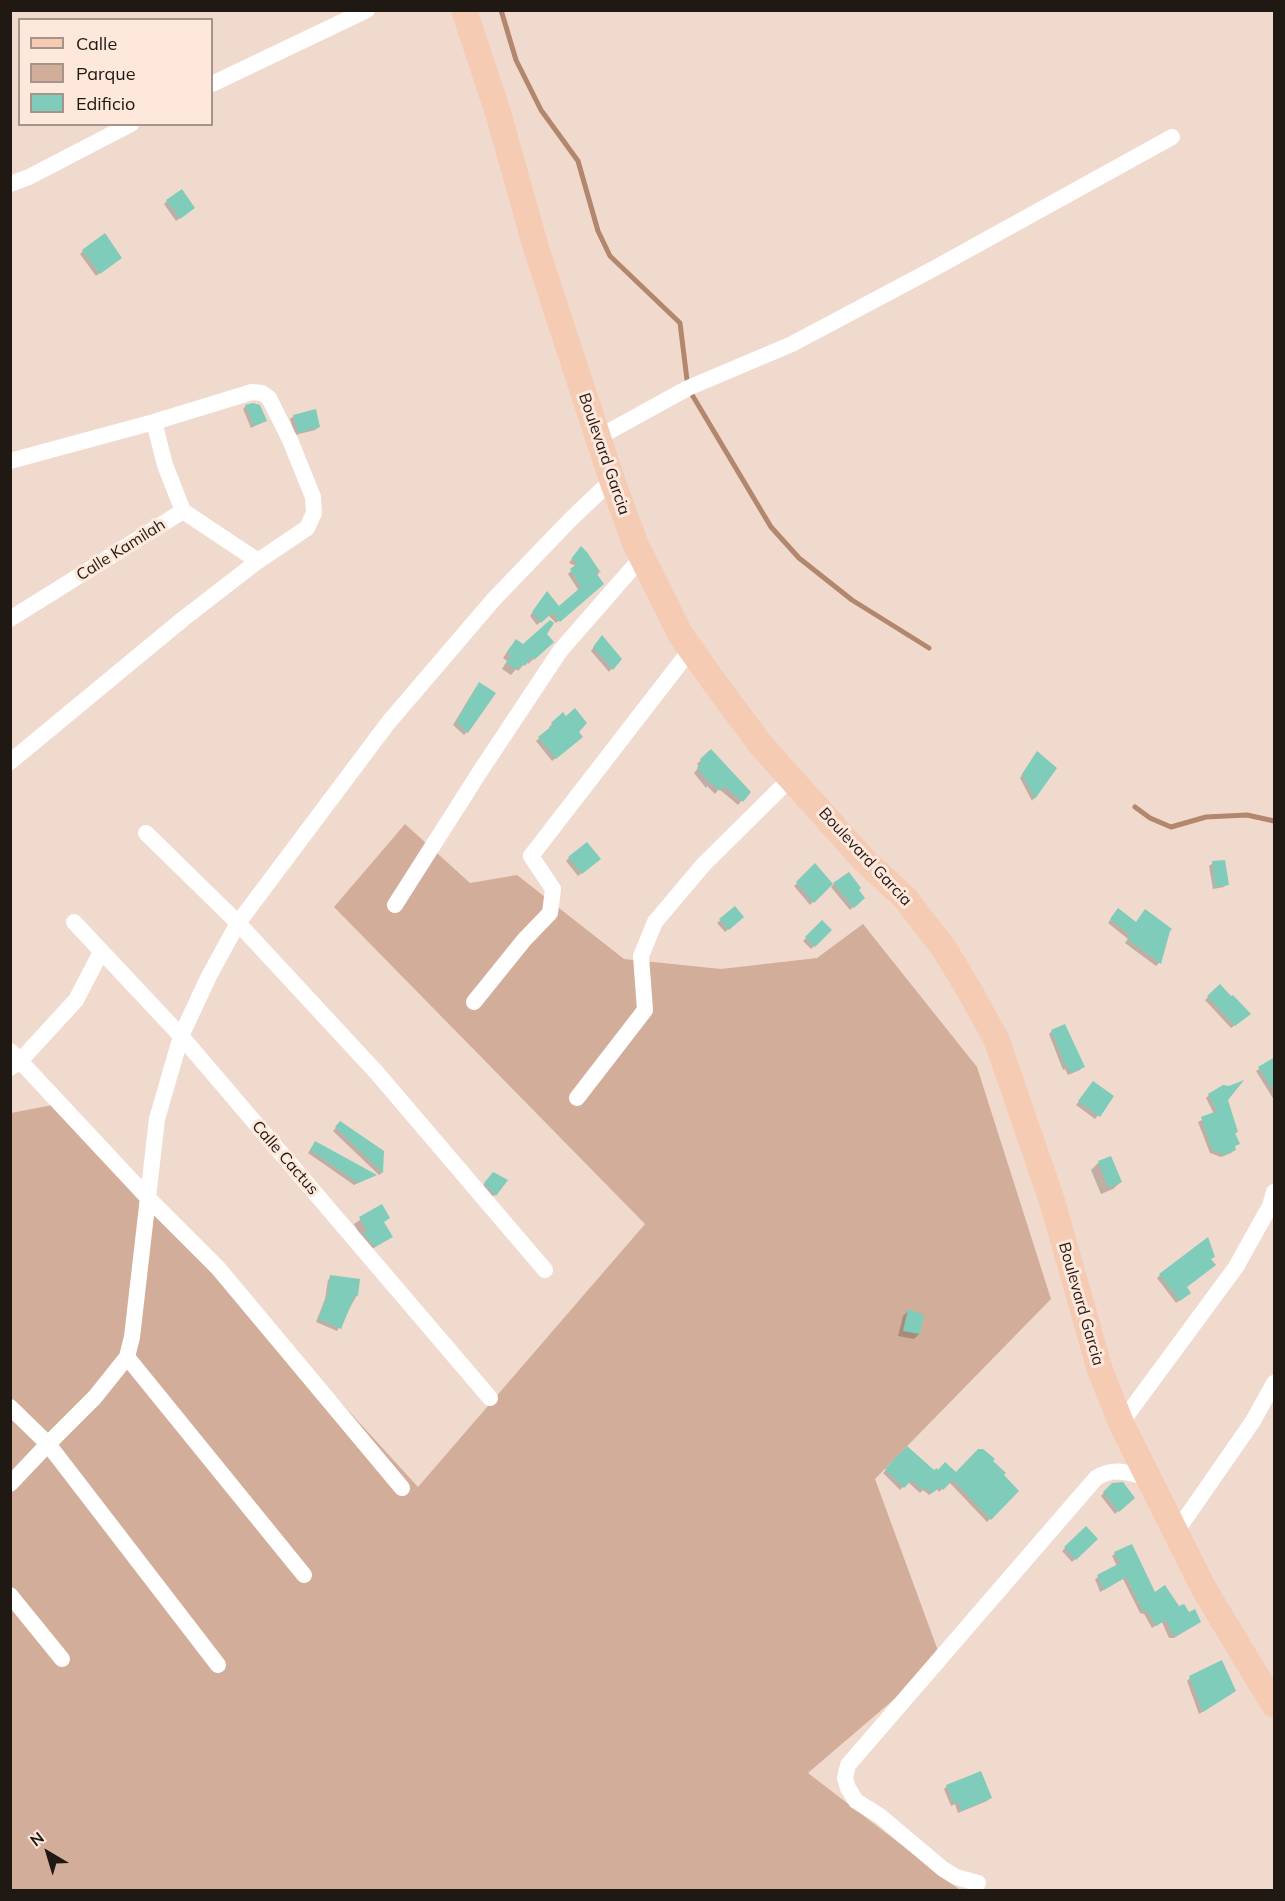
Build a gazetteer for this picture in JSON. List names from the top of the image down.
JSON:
{
  "streets": {
    "main road": ["Boulevard Garcia"],
    "street": ["Calle Kamilah", "Calle Cactus"]
  },
  "legend": ["Calle", "Parque", "Edificio"],
  "north": "top left"
}
